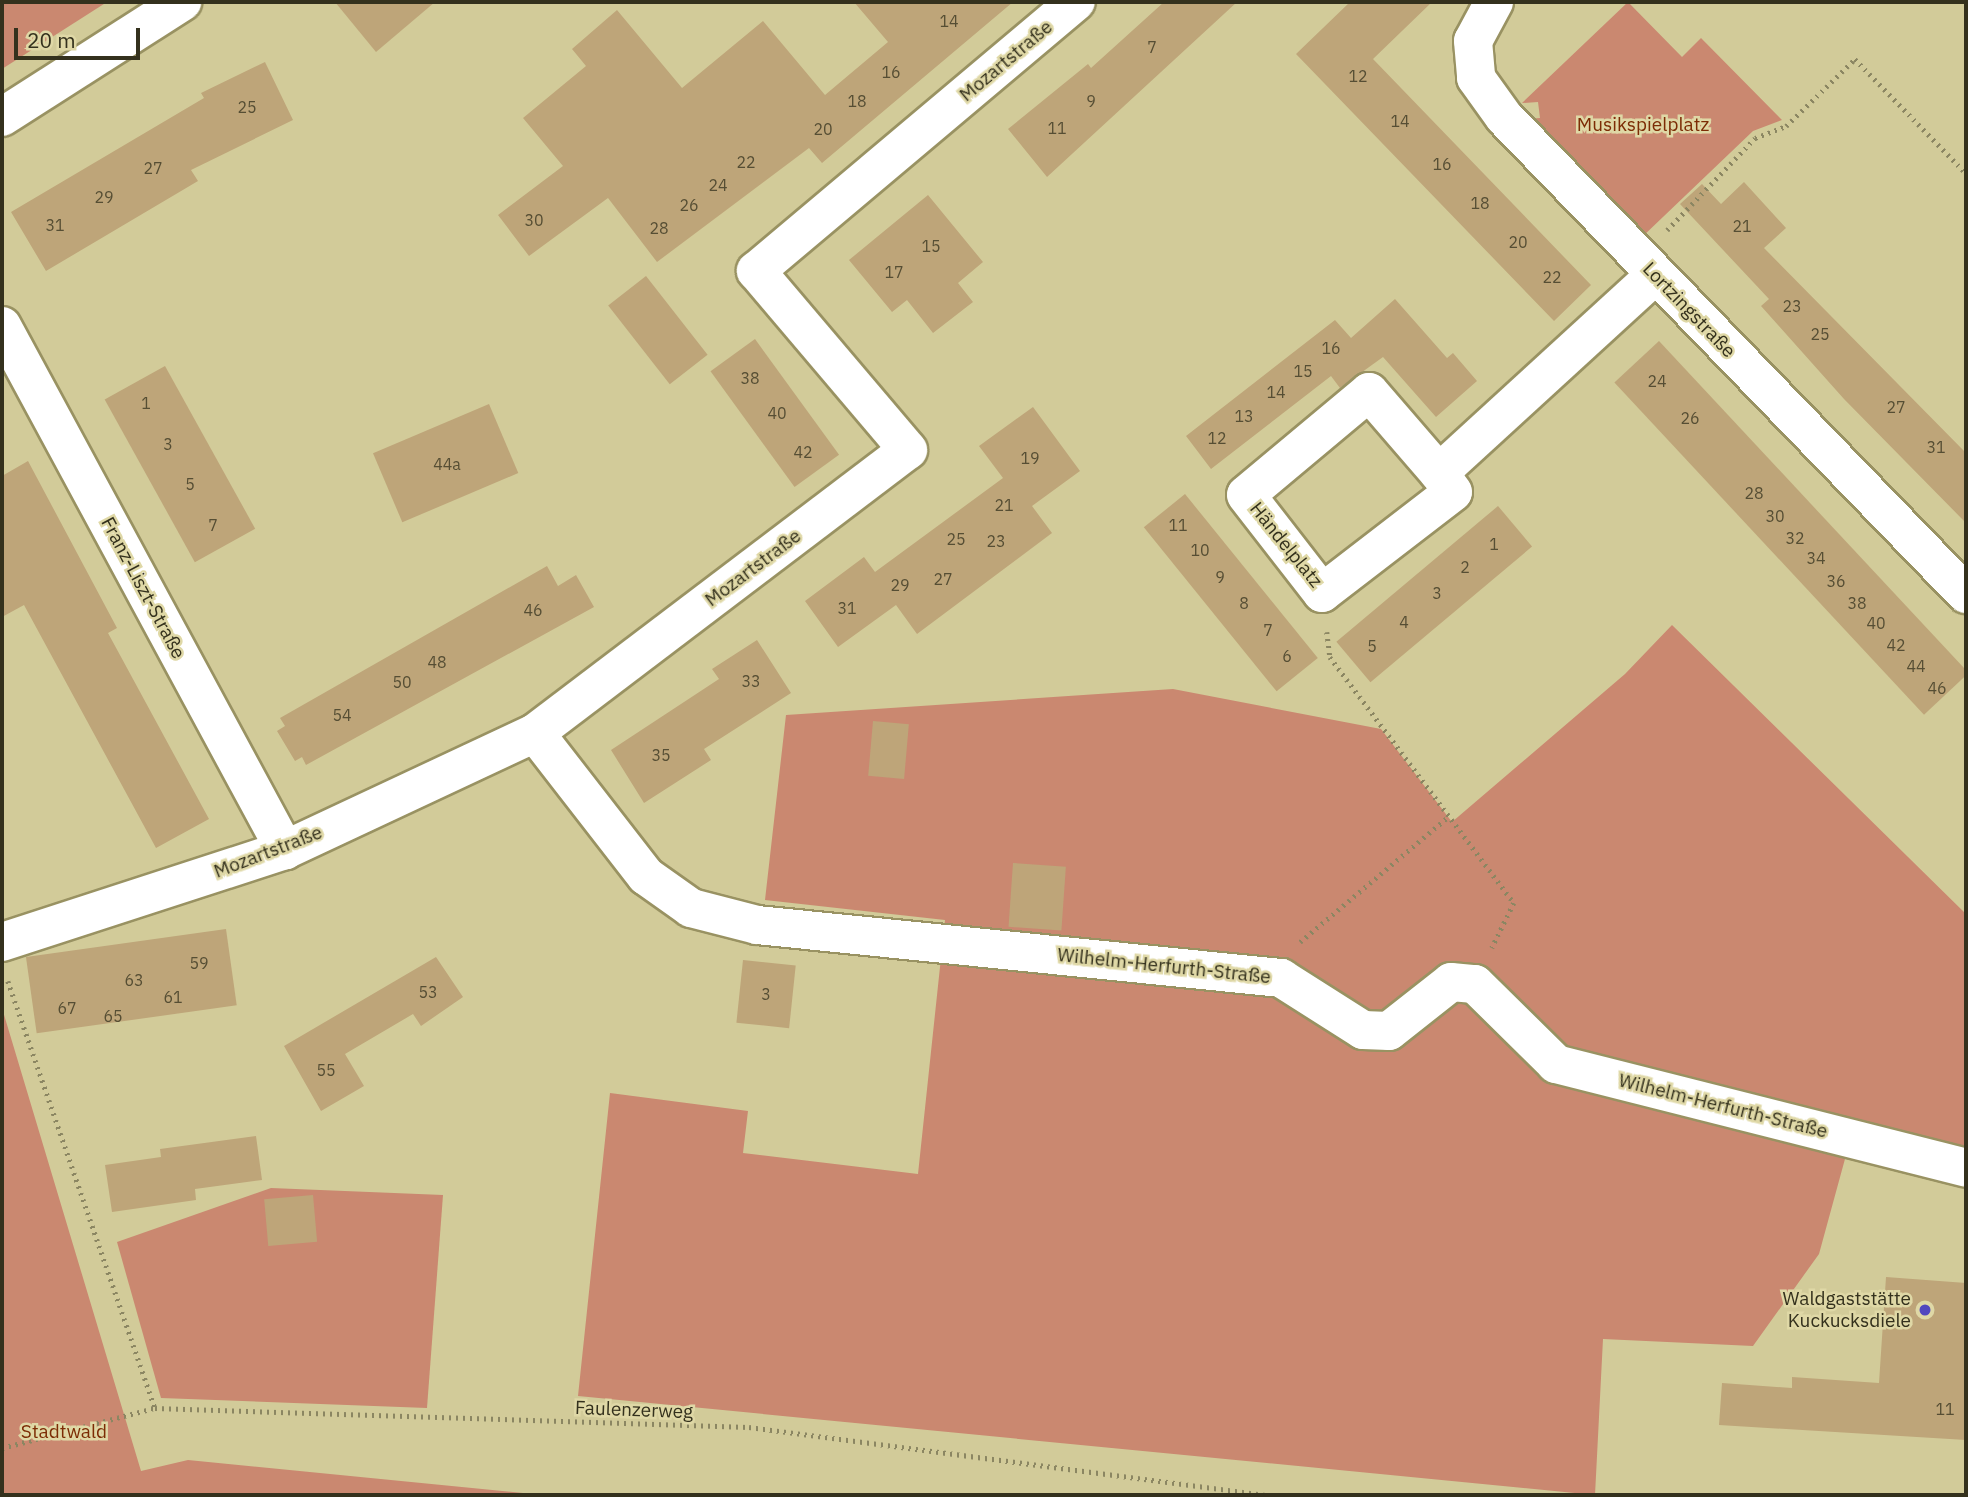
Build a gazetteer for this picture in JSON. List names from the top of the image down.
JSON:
{
  "streets": {
    "street": [
      "Mozartstraße",
      "Lortzingstraße",
      "Händelplatz",
      "Franz-Liszt-Straße",
      "Wilhelm-Herfurth-Straße"
    ],
    "path": ["Faulenzerweg"]
  },
  "crossings": [
    ["Mozartstraße", "Franz-Liszt-Straße"],
    ["Mozartstraße", "Wilhelm-Herfurth-Straße"]
  ],
  "parks": ["Musikspielplatz", "Stadtwald"],
  "places": ["Waldgaststätte Kuckucksdiele"],
  "house_numbers": [
    "14",
    "7",
    "16",
    "12",
    "18",
    "9",
    "25",
    "14",
    "11",
    "20",
    "22",
    "16",
    "27",
    "24",
    "29",
    "18",
    "26",
    "30",
    "31",
    "21",
    "28",
    "20",
    "15",
    "17",
    "22",
    "23",
    "25",
    "16",
    "15",
    "38",
    "24",
    "14",
    "1",
    "27",
    "40",
    "13",
    "26",
    "12",
    "3",
    "31",
    "42",
    "19",
    "44a",
    "5",
    "28",
    "21",
    "30",
    "7",
    "11",
    "32",
    "25",
    "23",
    "1",
    "10",
    "34",
    "2",
    "9",
    "27",
    "36",
    "29",
    "3",
    "8",
    "38",
    "31",
    "46",
    "4",
    "40",
    "7",
    "42",
    "5",
    "6",
    "48",
    "44",
    "33",
    "50",
    "46",
    "54",
    "35",
    "59",
    "63",
    "53",
    "3",
    "61",
    "67",
    "65",
    "55",
    "11"
  ],
  "scale_bar": "20 m"
}
